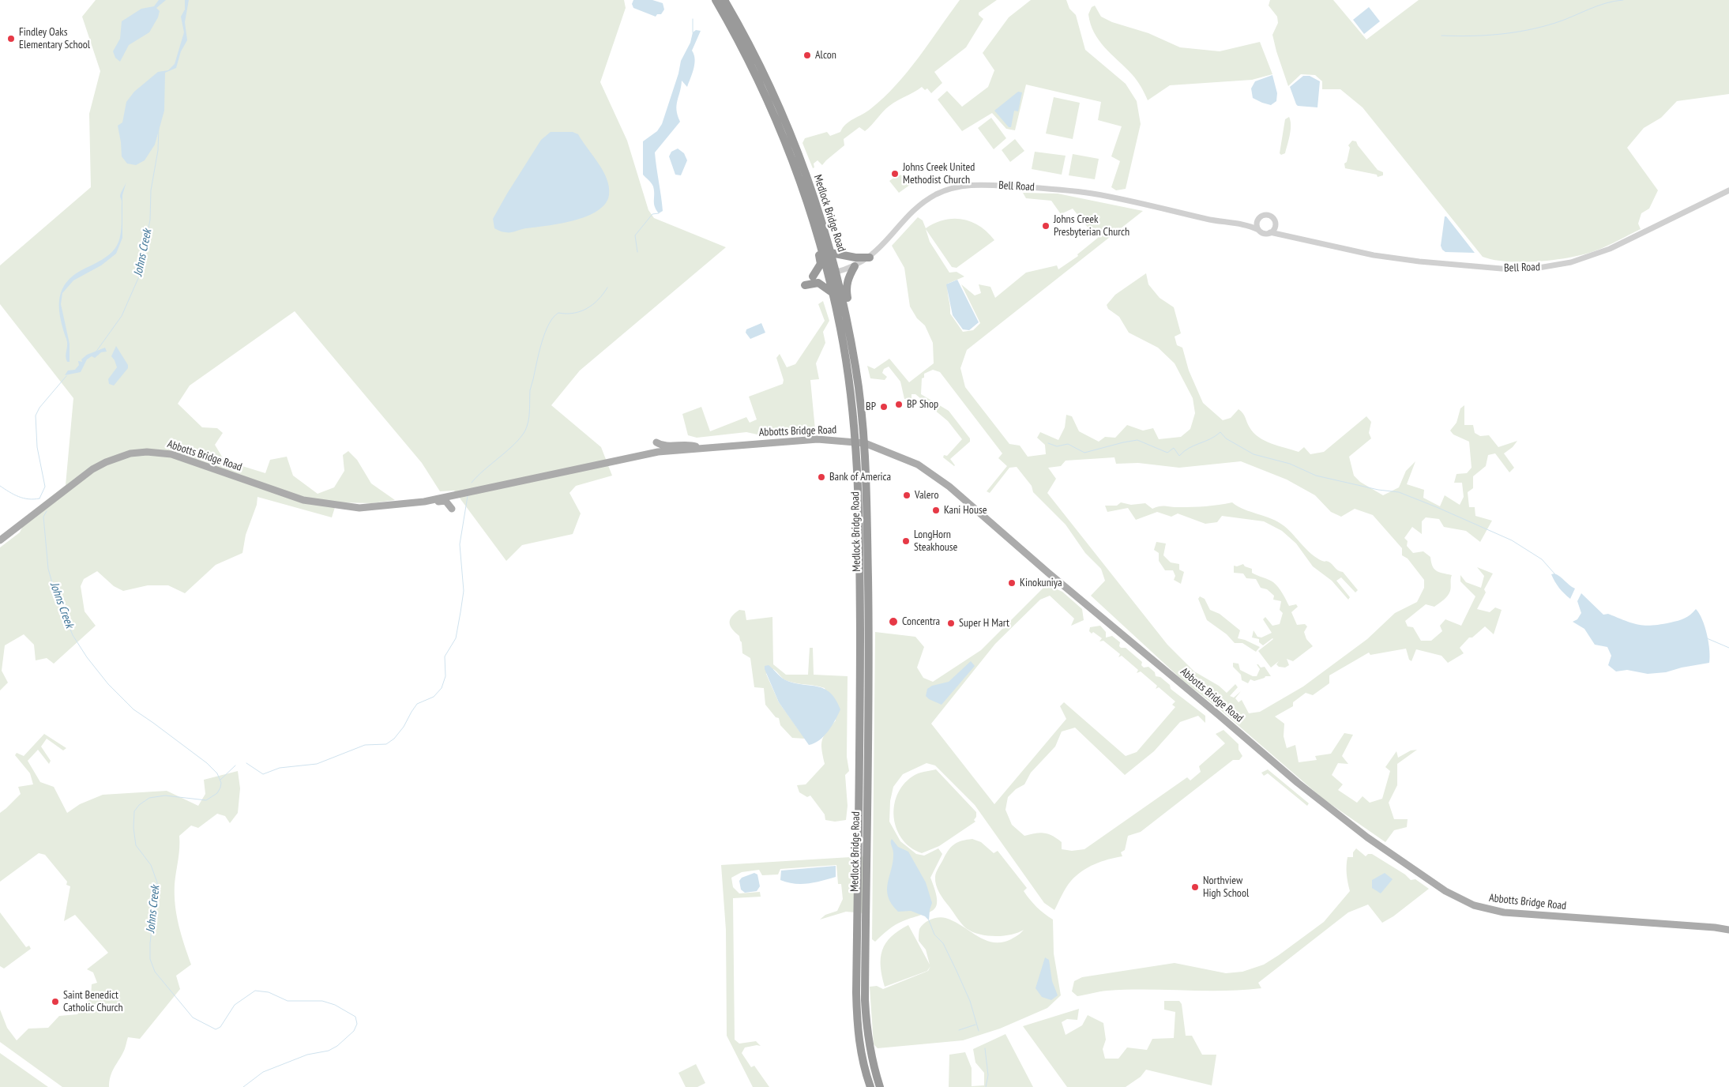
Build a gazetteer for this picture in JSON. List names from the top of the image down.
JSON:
{
  "streets": {
    "highway": ["Medlock Bridge Road"],
    "main road": ["Abbotts Bridge Road"],
    "street": ["Bell Road"]
  },
  "crossings": [
    ["Bell Road", "Medlock Bridge Road"],
    ["Medlock Bridge Road", "Abbotts Bridge Road"]
  ],
  "water": ["Johns Creek"],
  "places": [
    "Findley Oaks Elementary School",
    "Alcon",
    "Johns Creek United Methodist Church",
    "Johns Creek Presbyterian Church",
    "BP Shop",
    "BP",
    "Bank of America",
    "Valero",
    "Kani House",
    "LongHorn Steakhouse",
    "Kinokuniya",
    "Concentra",
    "Super H Mart",
    "Northview High School",
    "Saint Benedict Catholic Church"
  ]
}
